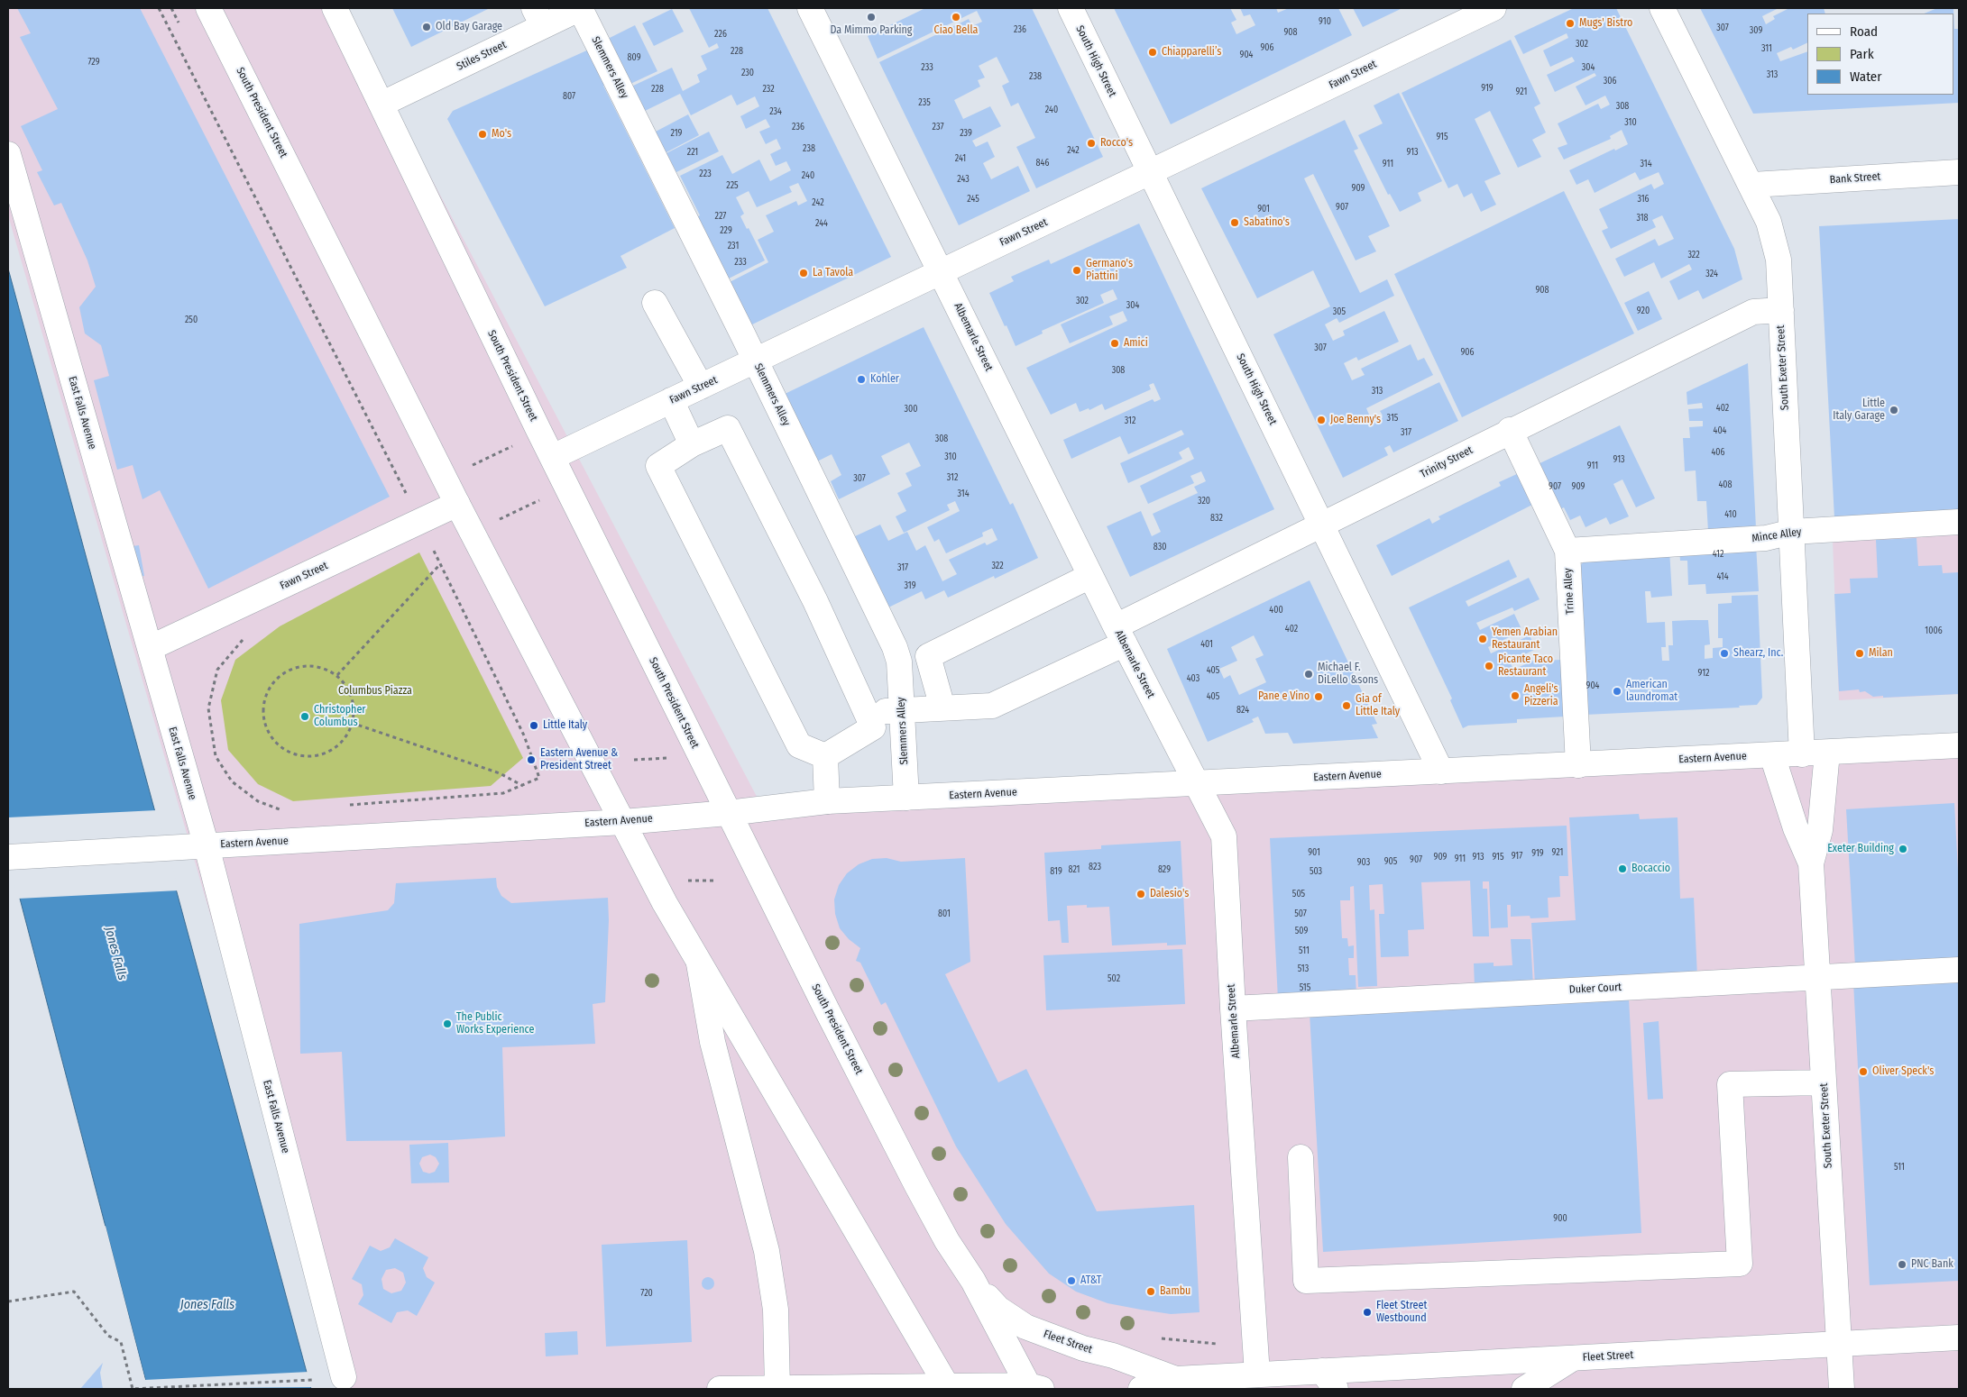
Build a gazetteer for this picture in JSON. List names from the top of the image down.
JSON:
{
  "streets": {
    "street": [
      "Stiles Street",
      "South High Street",
      "Slemmers Alley",
      "Fawn Street",
      "South President Street",
      "Bank Street",
      "Albemarle Street",
      "South Exeter Street",
      "East Falls Avenue",
      "Trinity Street",
      "Mince Alley",
      "Trine Alley",
      "Eastern Avenue",
      "Duker Court",
      "Fleet Street"
    ]
  },
  "crossings": [
    ["Stiles Street", "Slemmers Alley"],
    ["Stiles Street", "South President Street"],
    ["South High Street", "Fawn Street"],
    ["South High Street", "Trinity Street"],
    ["South High Street", "Eastern Avenue"],
    ["Slemmers Alley", "Fawn Street"],
    ["Slemmers Alley", "Trinity Street"],
    ["Slemmers Alley", "Eastern Avenue"],
    ["Fawn Street", "South President Street"],
    ["Fawn Street", "Albemarle Street"],
    ["Fawn Street", "East Falls Avenue"],
    ["South President Street", "Eastern Avenue"],
    ["South President Street", "Fleet Street"],
    ["Bank Street", "South Exeter Street"],
    ["Albemarle Street", "Trinity Street"],
    ["Albemarle Street", "Eastern Avenue"],
    ["Albemarle Street", "Duker Court"],
    ["Albemarle Street", "Fleet Street"],
    ["South Exeter Street", "Trinity Street"],
    ["South Exeter Street", "Mince Alley"],
    ["South Exeter Street", "Eastern Avenue"],
    ["South Exeter Street", "Duker Court"],
    ["South Exeter Street", "Fleet Street"],
    ["East Falls Avenue", "Eastern Avenue"],
    ["Trinity Street", "Trine Alley"],
    ["Mince Alley", "Trine Alley"],
    ["Trine Alley", "Eastern Avenue"]
  ],
  "water": ["Jones Falls"],
  "parks": ["Columbus Piazza"],
  "places": [
    "Da Mimmo Parking",
    "Ciao Bella",
    "Mugs' Bistro",
    "Old Bay Garage",
    "Chiapparelli’s",
    "Mo's",
    "Rocco's",
    "Sabatino's",
    "Germano's Piattini",
    "La Tavola",
    "Amici",
    "Kohler",
    "Little Italy Garage",
    "Joe Benny's",
    "Yemen Arabian Restaurant",
    "Shearz, Inc.",
    "Milan",
    "Picante Taco Restaurant",
    "Michael F. DiLello &sons",
    "American laundromat",
    "Angeli's Pizzeria",
    "Pane e Vino",
    "Gia of Little Italy",
    "Christopher Columbus",
    "Little Italy",
    "Eastern Avenue & President Street",
    "Exeter Building",
    "Bocaccio",
    "Dalesio's",
    "The Public Works Experience",
    "Oliver Speck's",
    "PNC Bank",
    "AT&T",
    "Bambu",
    "Fleet Street Westbound"
  ],
  "house_numbers": [
    "910",
    "307",
    "236",
    "309",
    "908",
    "226",
    "302",
    "906",
    "311",
    "228",
    "904",
    "809",
    "729",
    "233",
    "304",
    "230",
    "313",
    "238",
    "306",
    "919",
    "228",
    "232",
    "921",
    "807",
    "235",
    "308",
    "240",
    "234",
    "310",
    "236",
    "237",
    "219",
    "239",
    "915",
    "238",
    "242",
    "221",
    "913",
    "241",
    "846",
    "911",
    "314",
    "223",
    "240",
    "243",
    "225",
    "909",
    "245",
    "316",
    "242",
    "907",
    "901",
    "227",
    "318",
    "244",
    "229",
    "231",
    "322",
    "233",
    "324",
    "908",
    "302",
    "304",
    "920",
    "305",
    "250",
    "307",
    "906",
    "308",
    "313",
    "402",
    "300",
    "315",
    "312",
    "404",
    "317",
    "308",
    "406",
    "310",
    "913",
    "911",
    "312",
    "307",
    "408",
    "907",
    "909",
    "314",
    "320",
    "410",
    "832",
    "830",
    "412",
    "322",
    "317",
    "414",
    "319",
    "400",
    "402",
    "1006",
    "401",
    "405",
    "912",
    "403",
    "904",
    "405",
    "824",
    "901",
    "921",
    "919",
    "917",
    "909",
    "913",
    "915",
    "911",
    "907",
    "905",
    "903",
    "823",
    "821",
    "829",
    "819",
    "503",
    "505",
    "801",
    "507",
    "509",
    "511",
    "513",
    "502",
    "515",
    "511",
    "900",
    "720"
  ],
  "legend": ["Road", "Park", "Water"]
}
